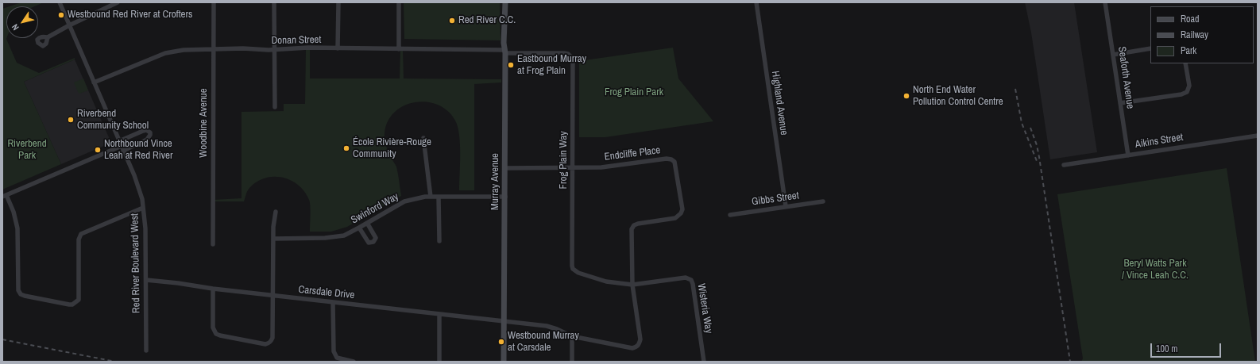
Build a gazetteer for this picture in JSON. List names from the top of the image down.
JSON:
{
  "streets": {
    "street": [
      "Donan Street",
      "Seaforth Avenue",
      "Highland Avenue",
      "Woodbine Avenue",
      "Aikins Street",
      "Endcliffe Place",
      "Frog Plain Way",
      "Murray Avenue",
      "Gibbs Street",
      "Swinford Way",
      "Red River Boulevard West",
      "Carsdale Drive",
      "Wisteria Way"
    ]
  },
  "crossings": [
    ["Donan Street", "Woodbine Avenue"],
    ["Donan Street", "Frog Plain Way"],
    ["Donan Street", "Murray Avenue"],
    ["Donan Street", "Red River Boulevard West"],
    ["Seaforth Avenue", "Aikins Street"],
    ["Highland Avenue", "Gibbs Street"],
    ["Endcliffe Place", "Frog Plain Way"],
    ["Endcliffe Place", "Murray Avenue"],
    ["Endcliffe Place", "Carsdale Drive"],
    ["Endcliffe Place", "Wisteria Way"],
    ["Frog Plain Way", "Murray Avenue"],
    ["Frog Plain Way", "Carsdale Drive"],
    ["Frog Plain Way", "Wisteria Way"],
    ["Murray Avenue", "Swinford Way"],
    ["Murray Avenue", "Carsdale Drive"],
    ["Red River Boulevard West", "Carsdale Drive"],
    ["Carsdale Drive", "Wisteria Way"]
  ],
  "parks": ["Frog Plain Park", "Riverbend Park", "Beryl Watts Park / Vince Leah C.C."],
  "places": [
    "Westbound Red River at Crofters",
    "Red River C.C.",
    "Eastbound Murray at Frog Plain",
    "North End Water Pollution Control Centre",
    "Riverbend Community School",
    "École Rivière-Rouge Community",
    "Northbound Vince Leah at Red River",
    "Westbound Murray at Carsdale"
  ],
  "legend": ["Road", "Railway", "Park"],
  "scale_bar": "100 m",
  "north": "bottom left"
}
